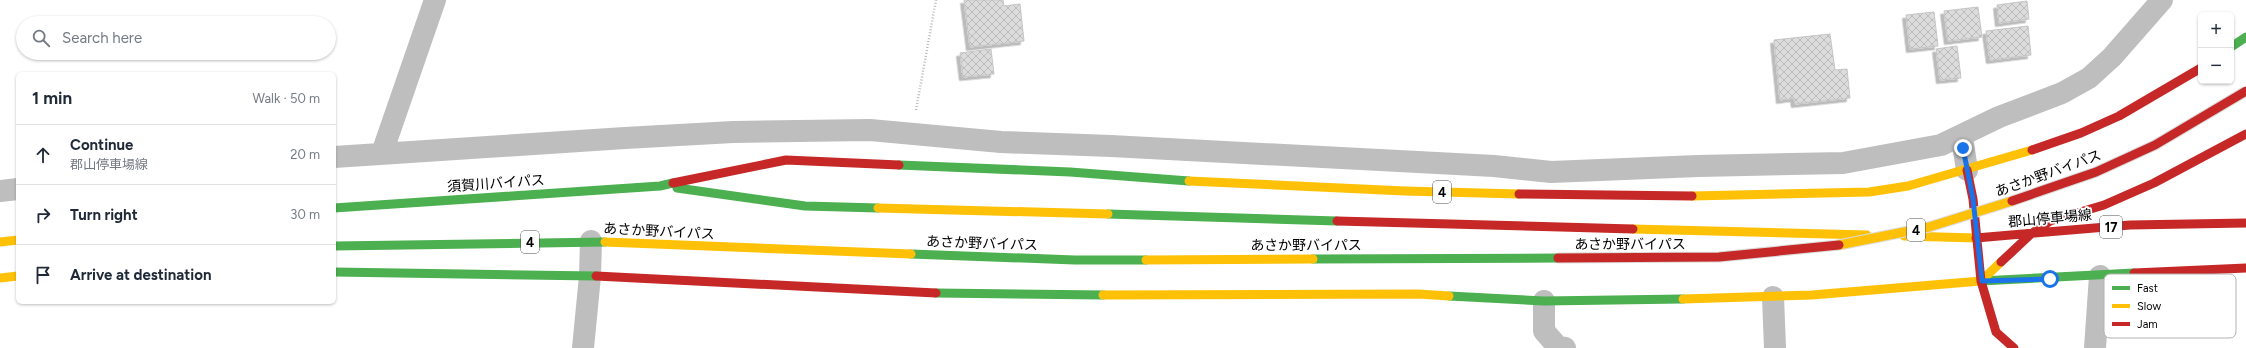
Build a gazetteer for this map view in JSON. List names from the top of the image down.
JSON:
{
  "streets": {
    "main road": [
      "あさか野バイパス",
      "須賀川バイパス",
      "4",
      "郡山停車場線",
      "17"
    ]
  },
  "crossings": [
    ["あさか野バイパス", "須賀川バイパス"],
    ["あさか野バイパス", "郡山停車場線"],
    ["須賀川バイパス", "郡山停車場線"]
  ],
  "legend": ["Fast", "Slow", "Jam"],
  "page": {
    "map_buttons": ["+", "−"],
    "search": "Search here",
    "heading": ["1 min", "Walk · 50 m"],
    "list": [
      ["Continue", "郡山停車場線", "20 m"],
      ["Turn right", "30 m"],
      "Arrive at destination"
    ]
  }
}
